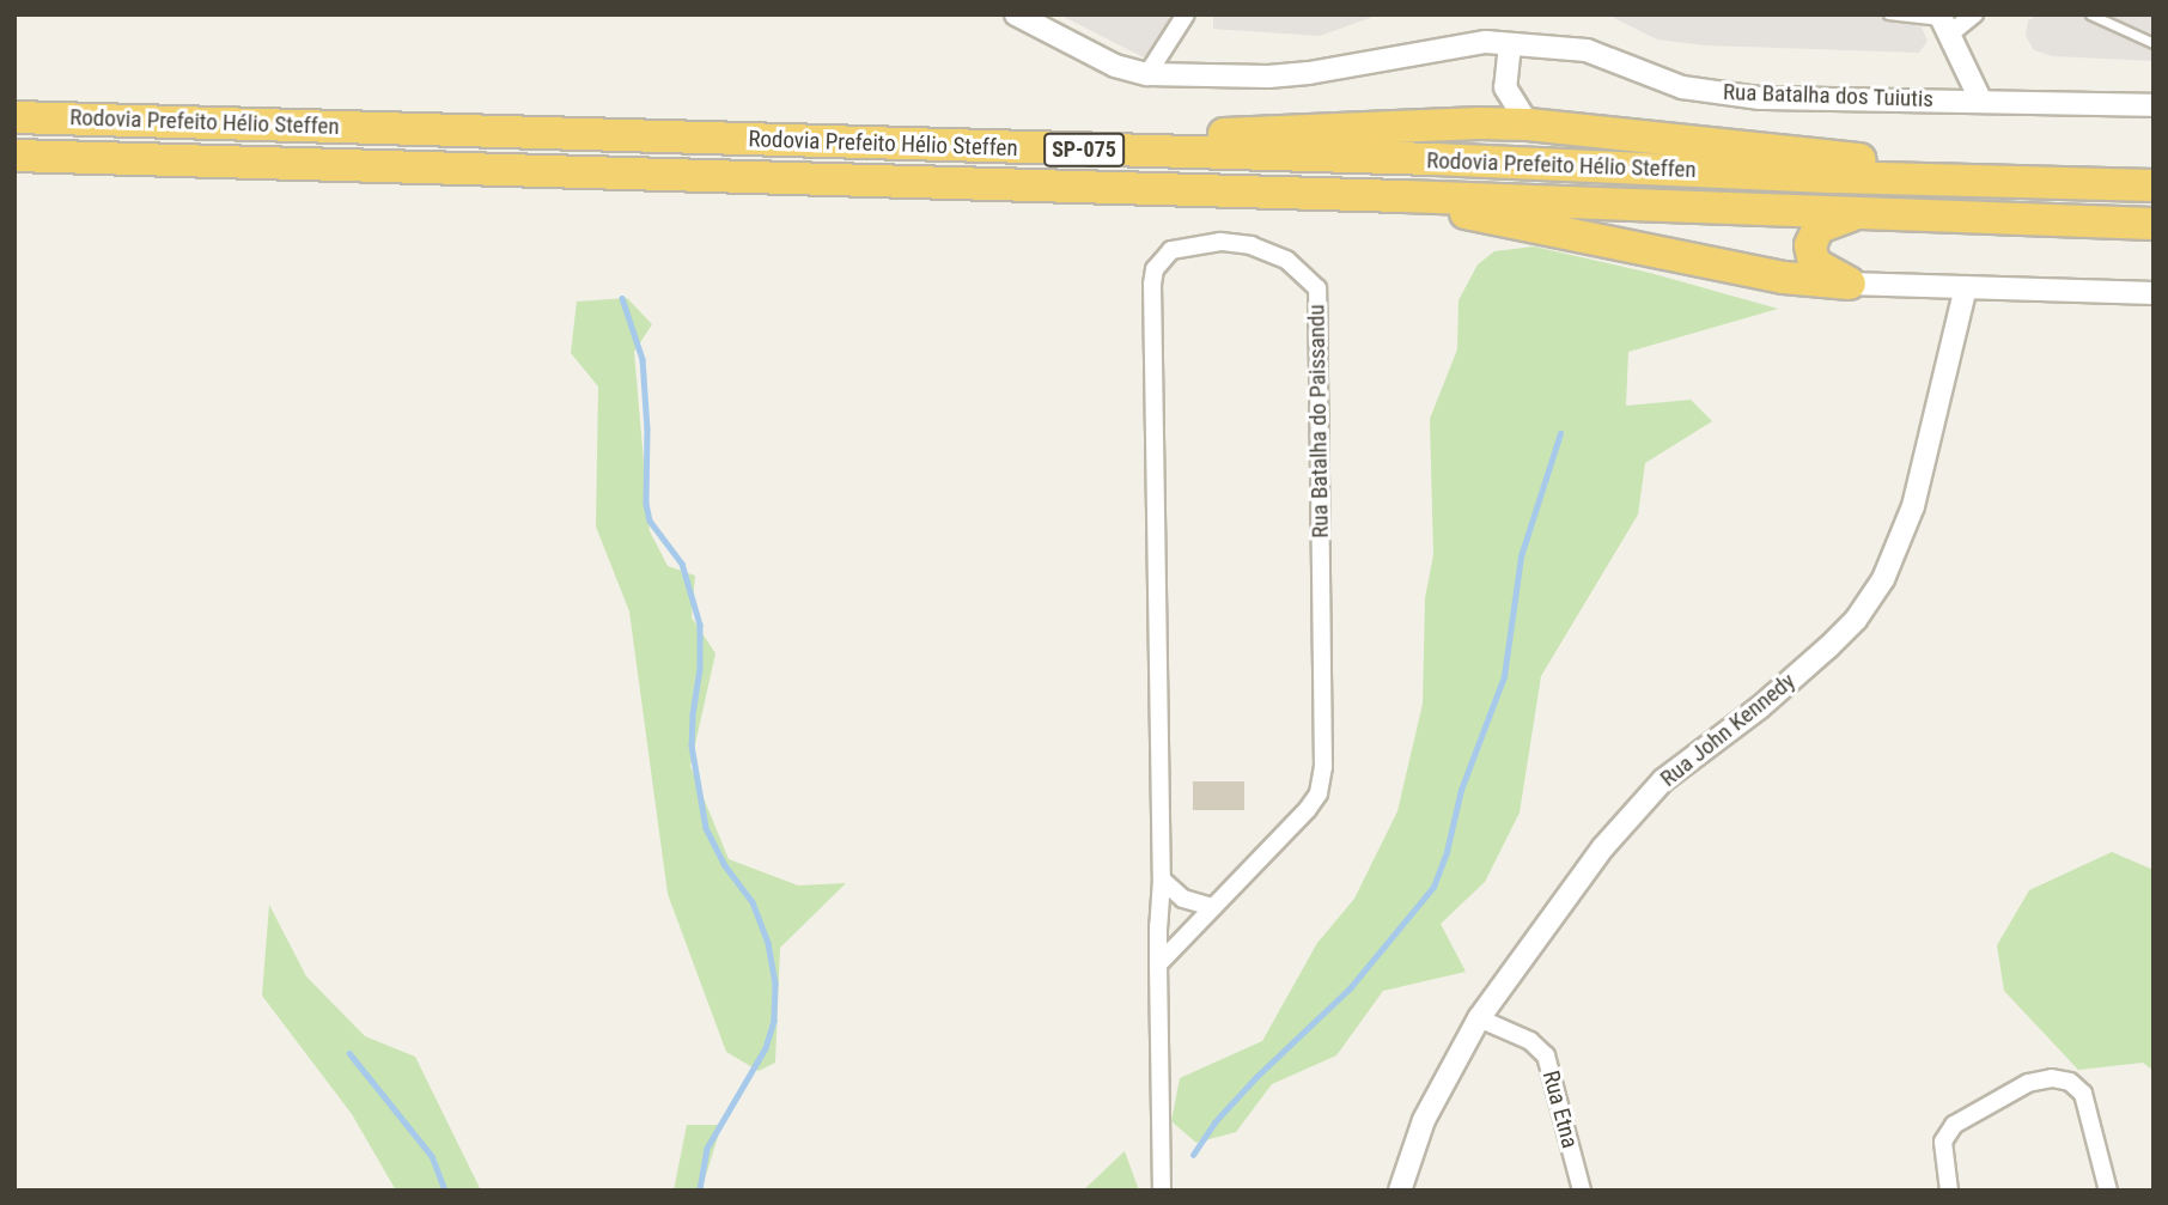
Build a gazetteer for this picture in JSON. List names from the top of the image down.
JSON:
{
  "streets": {
    "highway": ["Rodovia Prefeito Hélio Steffen", "SP-075"],
    "street": [
      "Rua Batalha dos Tuiutis",
      "Rua Batalha do Paissandu",
      "Rua John Kennedy",
      "Rua Etna"
    ]
  },
  "crossings": [
    ["Rua John Kennedy", "Rua Etna"]
  ]
}
